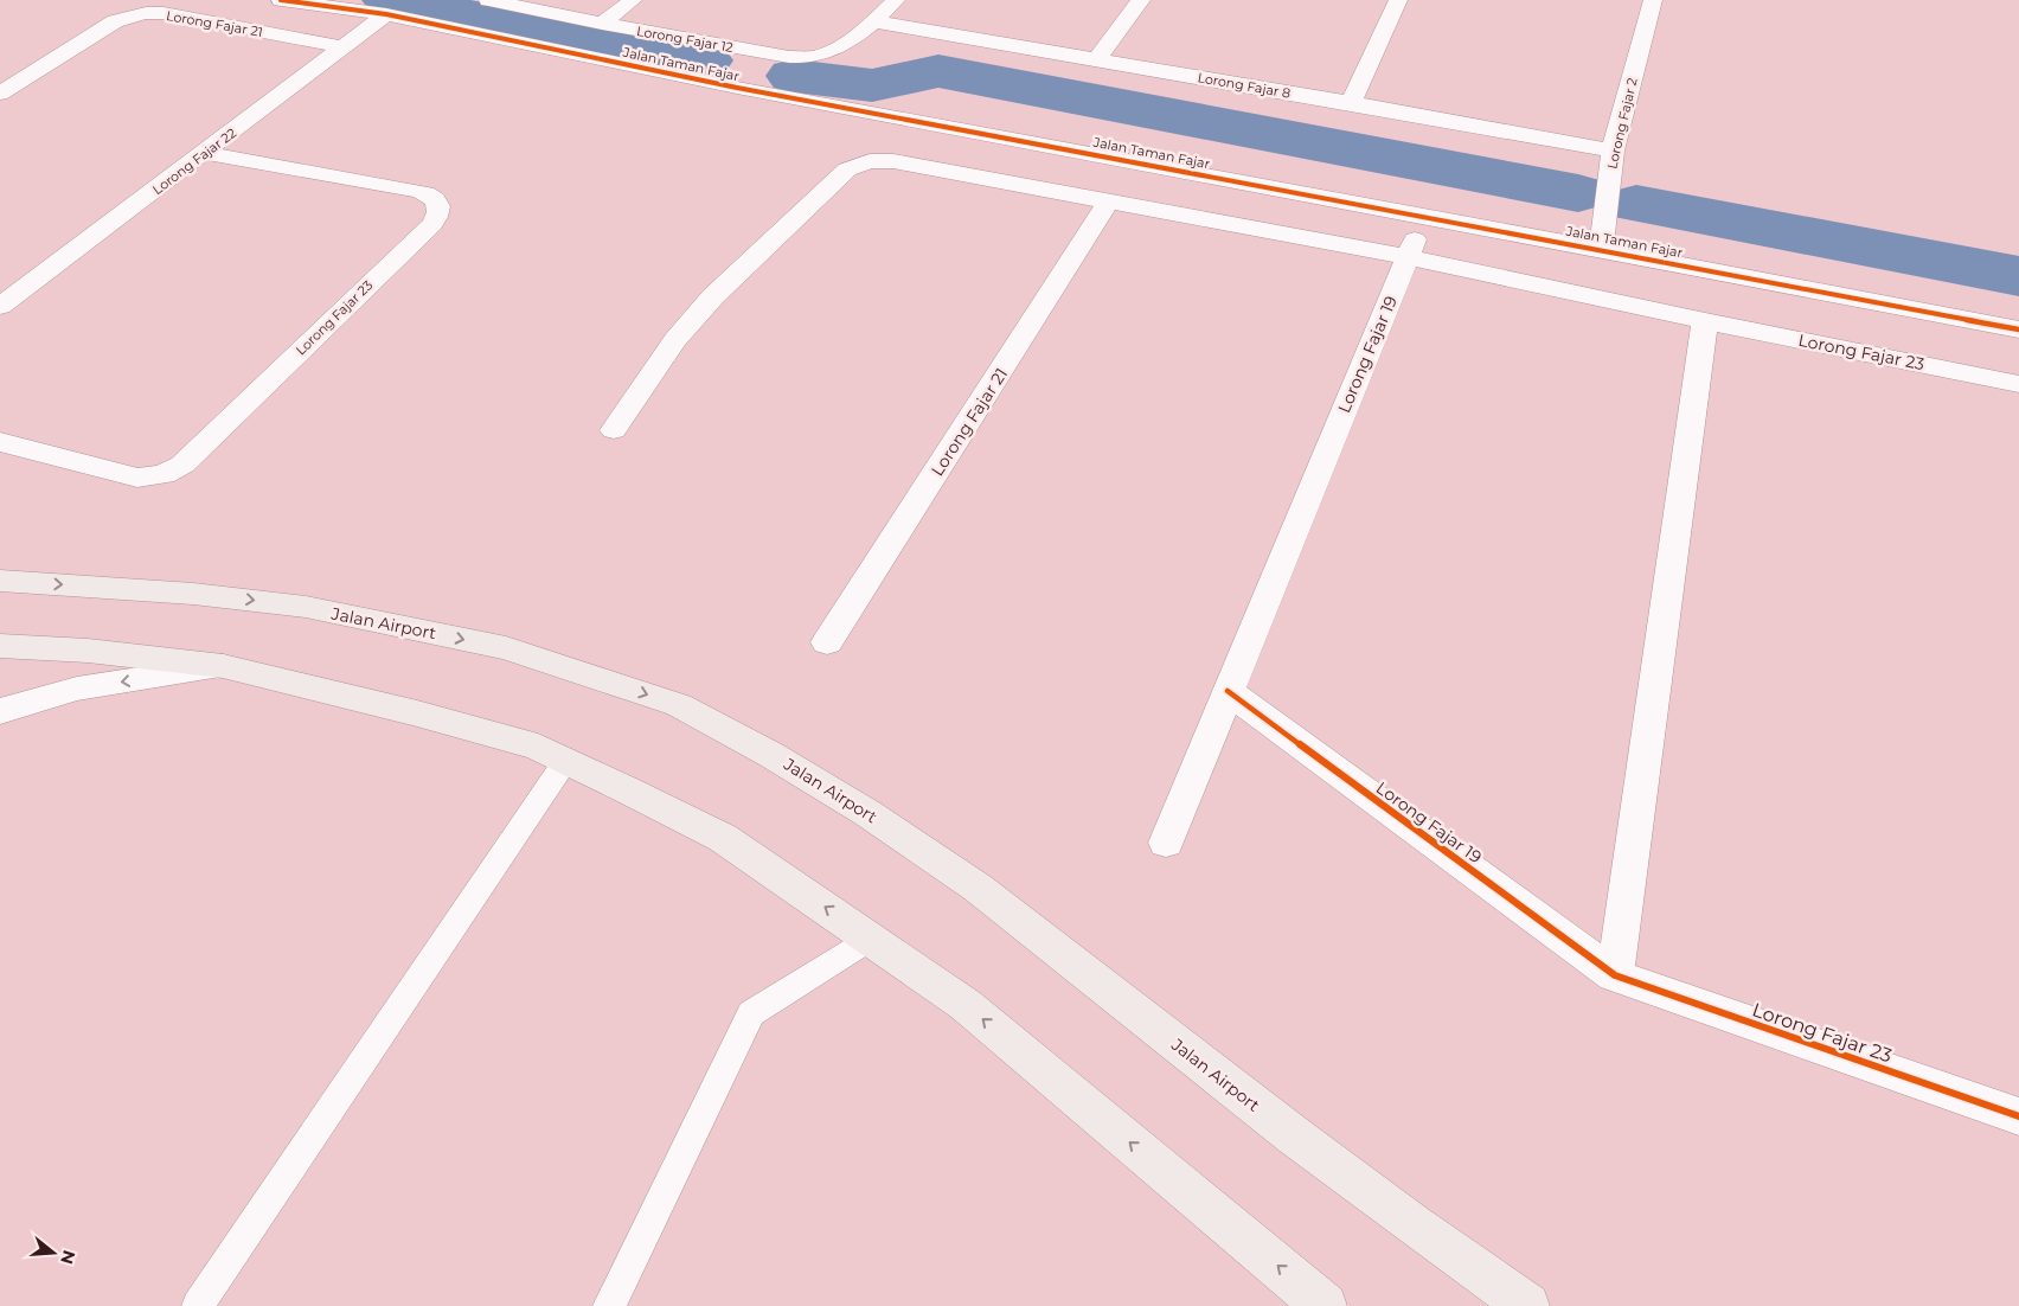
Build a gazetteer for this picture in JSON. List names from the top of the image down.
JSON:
{
  "streets": {
    "main road": ["Jalan Airport"],
    "street": [
      "Lorong Fajar 21",
      "Lorong Fajar 12",
      "Jalan Taman Fajar",
      "Lorong Fajar 8",
      "Lorong Fajar 2",
      "Lorong Fajar 22",
      "Lorong Fajar 23",
      "Lorong Fajar 19"
    ]
  },
  "crossings": [
    ["Lorong Fajar 21", "Lorong Fajar 22"],
    ["Lorong Fajar 21", "Lorong Fajar 23"],
    ["Lorong Fajar 12", "Lorong Fajar 8"],
    ["Jalan Taman Fajar", "Lorong Fajar 2"],
    ["Jalan Taman Fajar", "Lorong Fajar 22"],
    ["Jalan Taman Fajar", "Lorong Fajar 19"],
    ["Lorong Fajar 8", "Lorong Fajar 2"],
    ["Lorong Fajar 22", "Lorong Fajar 23"],
    ["Lorong Fajar 23", "Lorong Fajar 19"]
  ],
  "north": "right"
}
